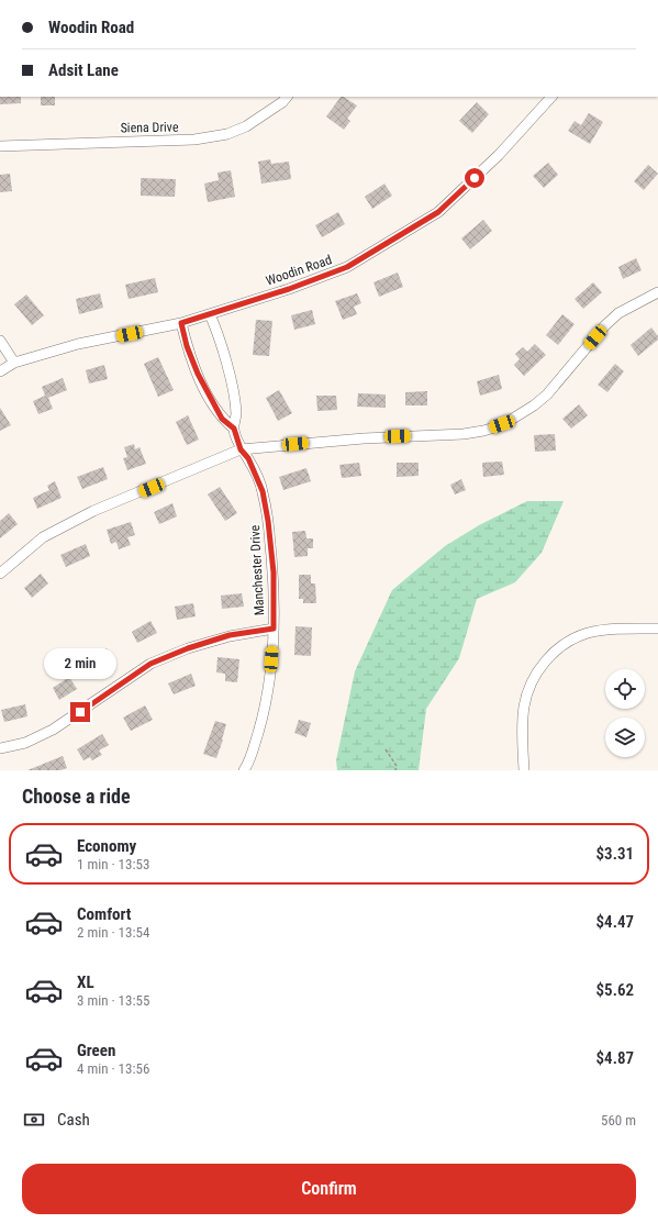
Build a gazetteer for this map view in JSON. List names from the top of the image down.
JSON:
{
  "streets": {
    "street": ["Siena Drive", "Woodin Road", "Manchester Drive"]
  },
  "crossings": [
    ["Woodin Road", "Manchester Drive"]
  ],
  "page": {
    "banner": ["Woodin Road", "Adsit Lane"],
    "bubble": "2 min",
    "heading": "Choose a ride",
    "list": [
      {
        "name": "Economy",
        "note": "1 min · 13:53",
        "value": "$3.31"
      },
      {
        "name": "Comfort",
        "note": "2 min · 13:54",
        "value": "$4.47"
      },
      {
        "name": "XL",
        "note": "3 min · 13:55",
        "value": "$5.62"
      },
      {
        "name": "Green",
        "note": "4 min · 13:56",
        "value": "$4.87"
      }
    ],
    "pay": ["Cash", "560 m"],
    "buttons": "Confirm"
  }
}
